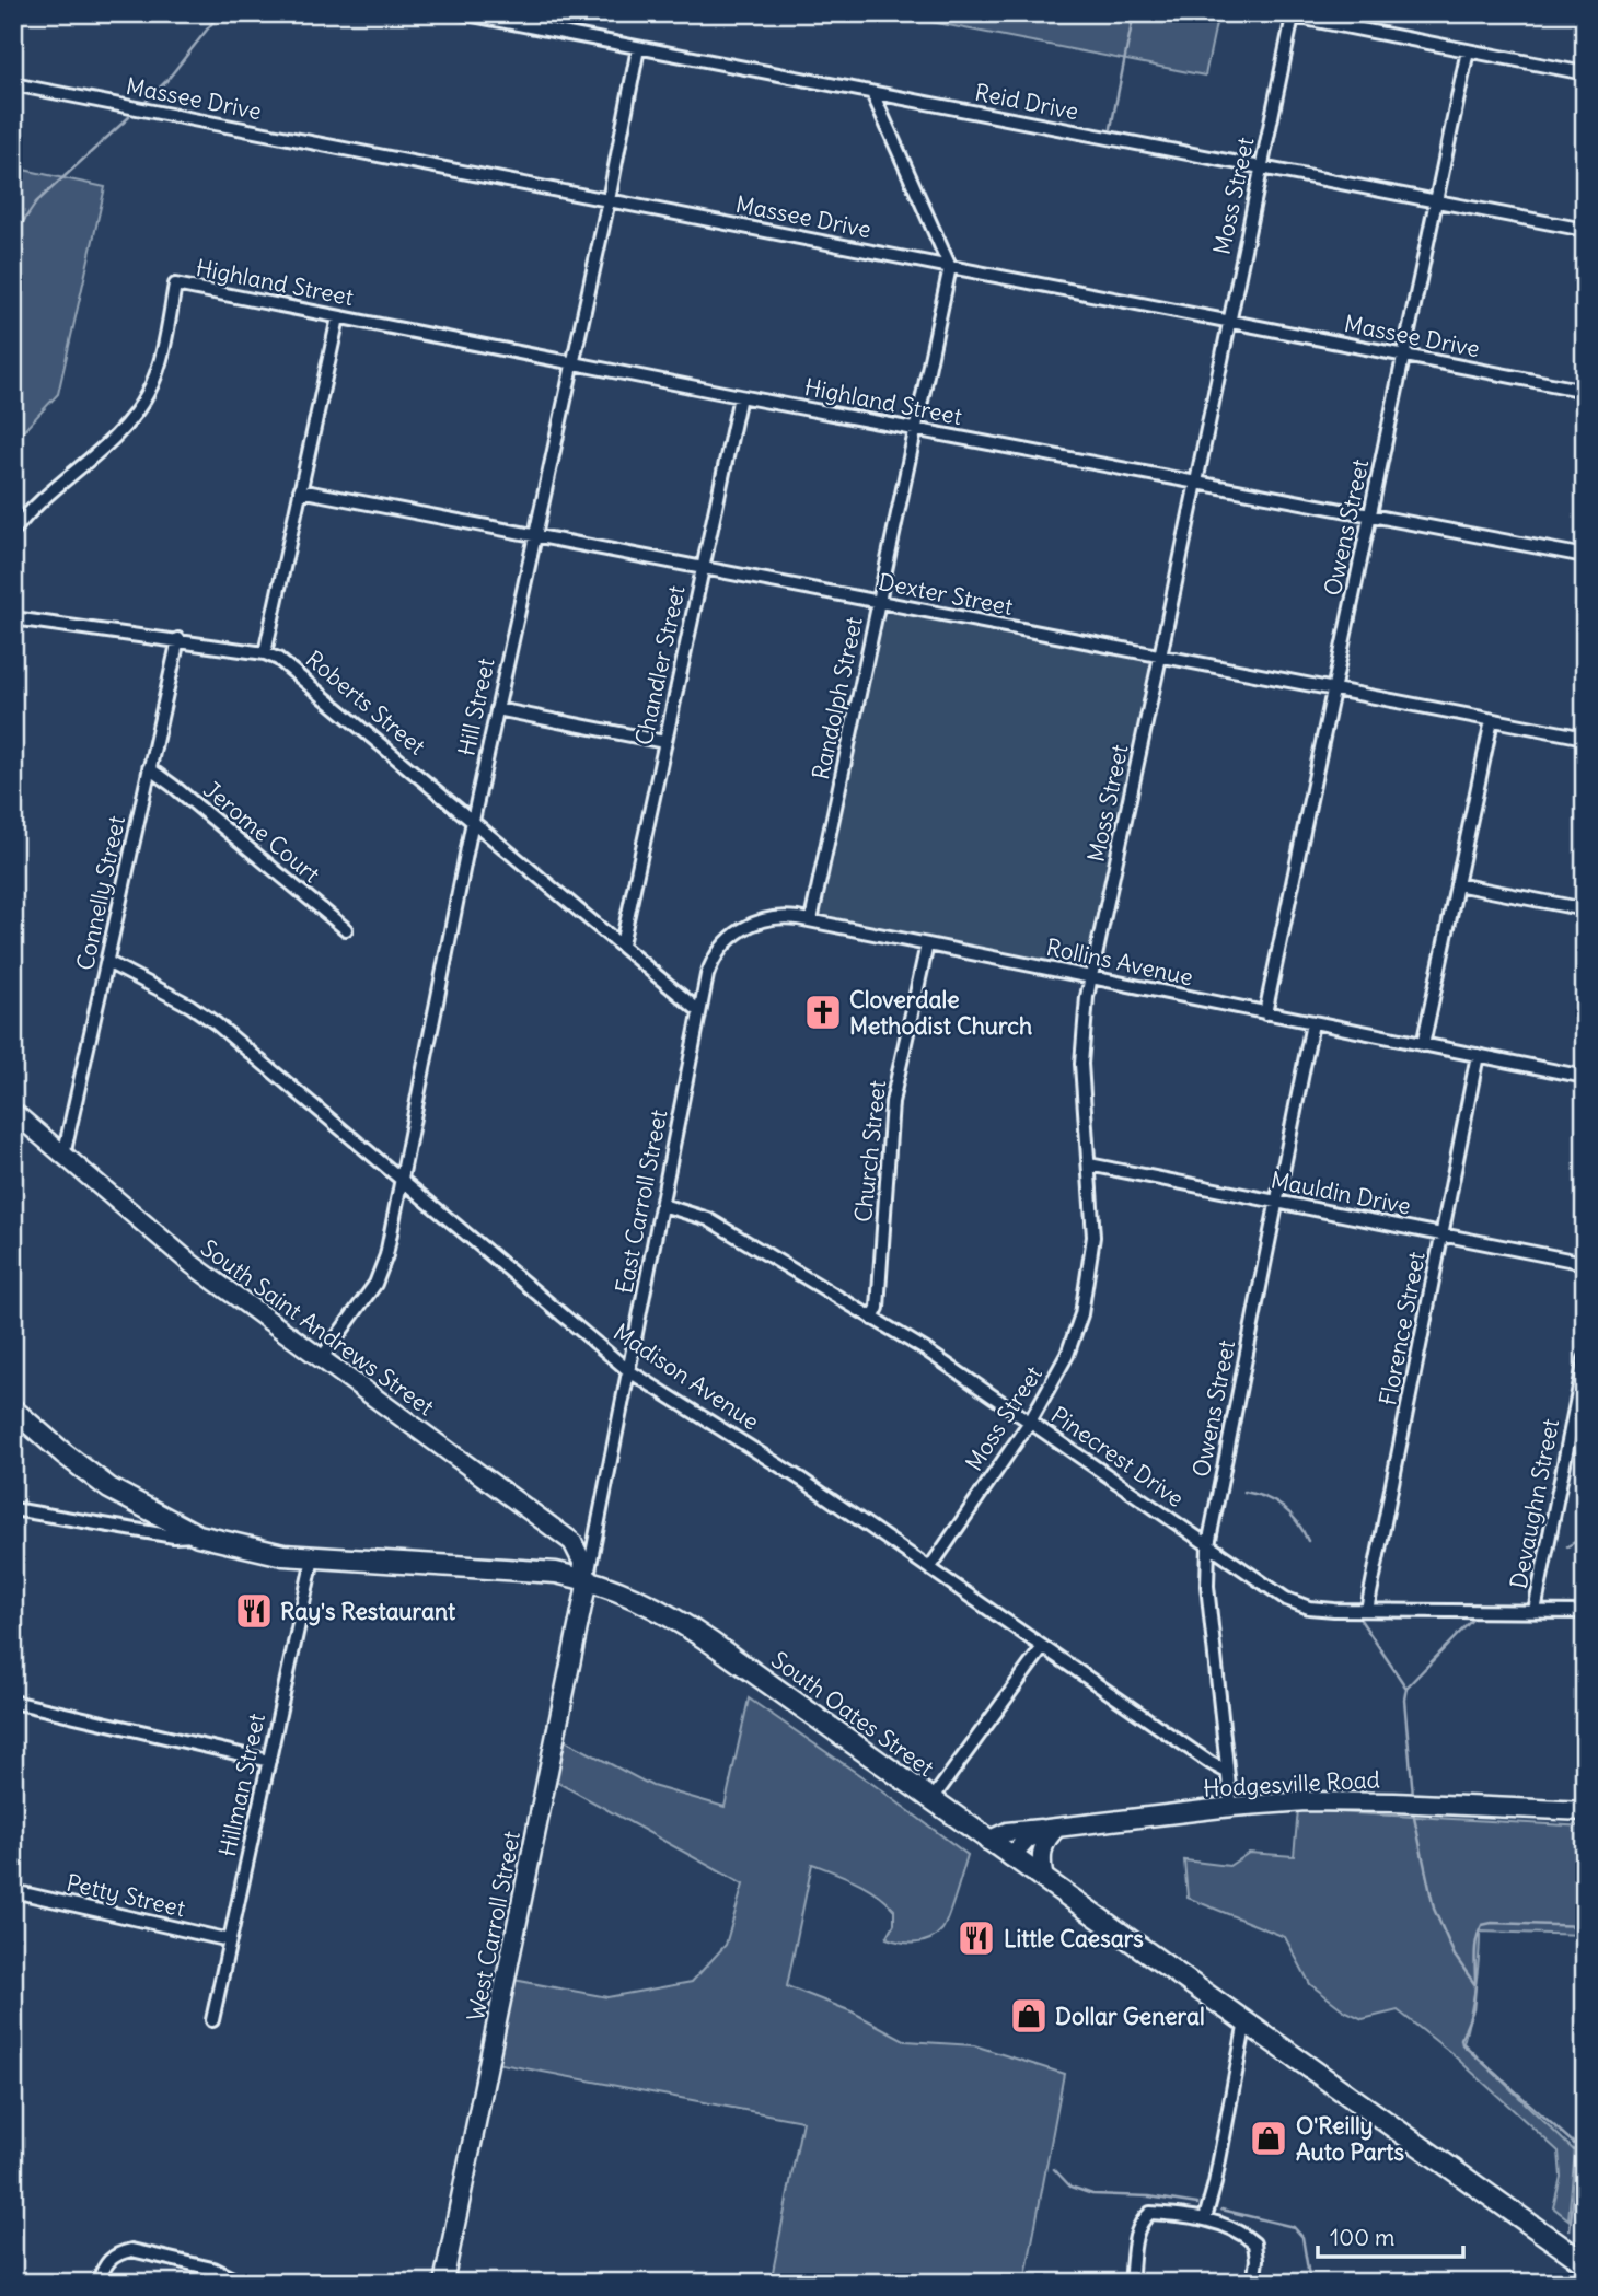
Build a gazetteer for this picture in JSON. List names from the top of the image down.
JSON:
{
  "streets": {
    "main road": ["South Oates Street"],
    "street": [
      "Massee Drive",
      "Reid Drive",
      "Moss Street",
      "Highland Street",
      "Owens Street",
      "Dexter Street",
      "Chandler Street",
      "Randolph Street",
      "Roberts Street",
      "Hill Street",
      "Jerome Court",
      "Connelly Street",
      "Rollins Avenue",
      "Church Street",
      "Mauldin Drive",
      "East Carroll Street",
      "South Saint Andrews Street",
      "Florence Street",
      "Madison Avenue",
      "Pinecrest Drive",
      "Devaughn Street",
      "Hodgesville Road",
      "Hillman Street",
      "Petty Street",
      "West Carroll Street"
    ]
  },
  "crossings": [
    ["Massee Drive", "Moss Street"],
    ["Massee Drive", "Owens Street"],
    ["Massee Drive", "Randolph Street"],
    ["Massee Drive", "Hill Street"],
    ["Reid Drive", "Moss Street"],
    ["Reid Drive", "Owens Street"],
    ["Reid Drive", "Hill Street"],
    ["Moss Street", "Highland Street"],
    ["Moss Street", "Dexter Street"],
    ["Moss Street", "Rollins Avenue"],
    ["Moss Street", "Mauldin Drive"],
    ["Moss Street", "Madison Avenue"],
    ["Moss Street", "Pinecrest Drive"],
    ["Highland Street", "Owens Street"],
    ["Highland Street", "Chandler Street"],
    ["Highland Street", "Randolph Street"],
    ["Highland Street", "Hill Street"],
    ["Owens Street", "Dexter Street"],
    ["Owens Street", "Rollins Avenue"],
    ["Owens Street", "Mauldin Drive"],
    ["Owens Street", "Madison Avenue"],
    ["Owens Street", "Pinecrest Drive"],
    ["Owens Street", "Hodgesville Road"],
    ["Dexter Street", "Chandler Street"],
    ["Dexter Street", "Randolph Street"],
    ["Dexter Street", "Hill Street"],
    ["Chandler Street", "Roberts Street"],
    ["Randolph Street", "Rollins Avenue"],
    ["Roberts Street", "Hill Street"],
    ["Roberts Street", "Connelly Street"],
    ["Roberts Street", "Rollins Avenue"],
    ["Roberts Street", "East Carroll Street"],
    ["Hill Street", "South Saint Andrews Street"],
    ["Hill Street", "Madison Avenue"],
    ["Jerome Court", "Connelly Street"],
    ["Connelly Street", "South Saint Andrews Street"],
    ["Connelly Street", "Madison Avenue"],
    ["Rollins Avenue", "Church Street"],
    ["Rollins Avenue", "East Carroll Street"],
    ["Rollins Avenue", "Florence Street"],
    ["Church Street", "Pinecrest Drive"],
    ["Mauldin Drive", "Florence Street"],
    ["East Carroll Street", "South Saint Andrews Street"],
    ["East Carroll Street", "Madison Avenue"],
    ["East Carroll Street", "Pinecrest Drive"],
    ["East Carroll Street", "South Oates Street"],
    ["East Carroll Street", "West Carroll Street"],
    ["South Saint Andrews Street", "South Oates Street"],
    ["South Saint Andrews Street", "West Carroll Street"],
    ["Florence Street", "Pinecrest Drive"],
    ["Pinecrest Drive", "Devaughn Street"],
    ["South Oates Street", "Hodgesville Road"],
    ["South Oates Street", "Hillman Street"],
    ["South Oates Street", "West Carroll Street"],
    ["Hillman Street", "Petty Street"]
  ],
  "places": {
    "church": ["Cloverdale Methodist Church"],
    "restaurant": ["Ray's Restaurant", "Little Caesars"],
    "shop": ["Dollar General", "O'Reilly Auto Parts"]
  },
  "scale_bar": "100 m"
}
